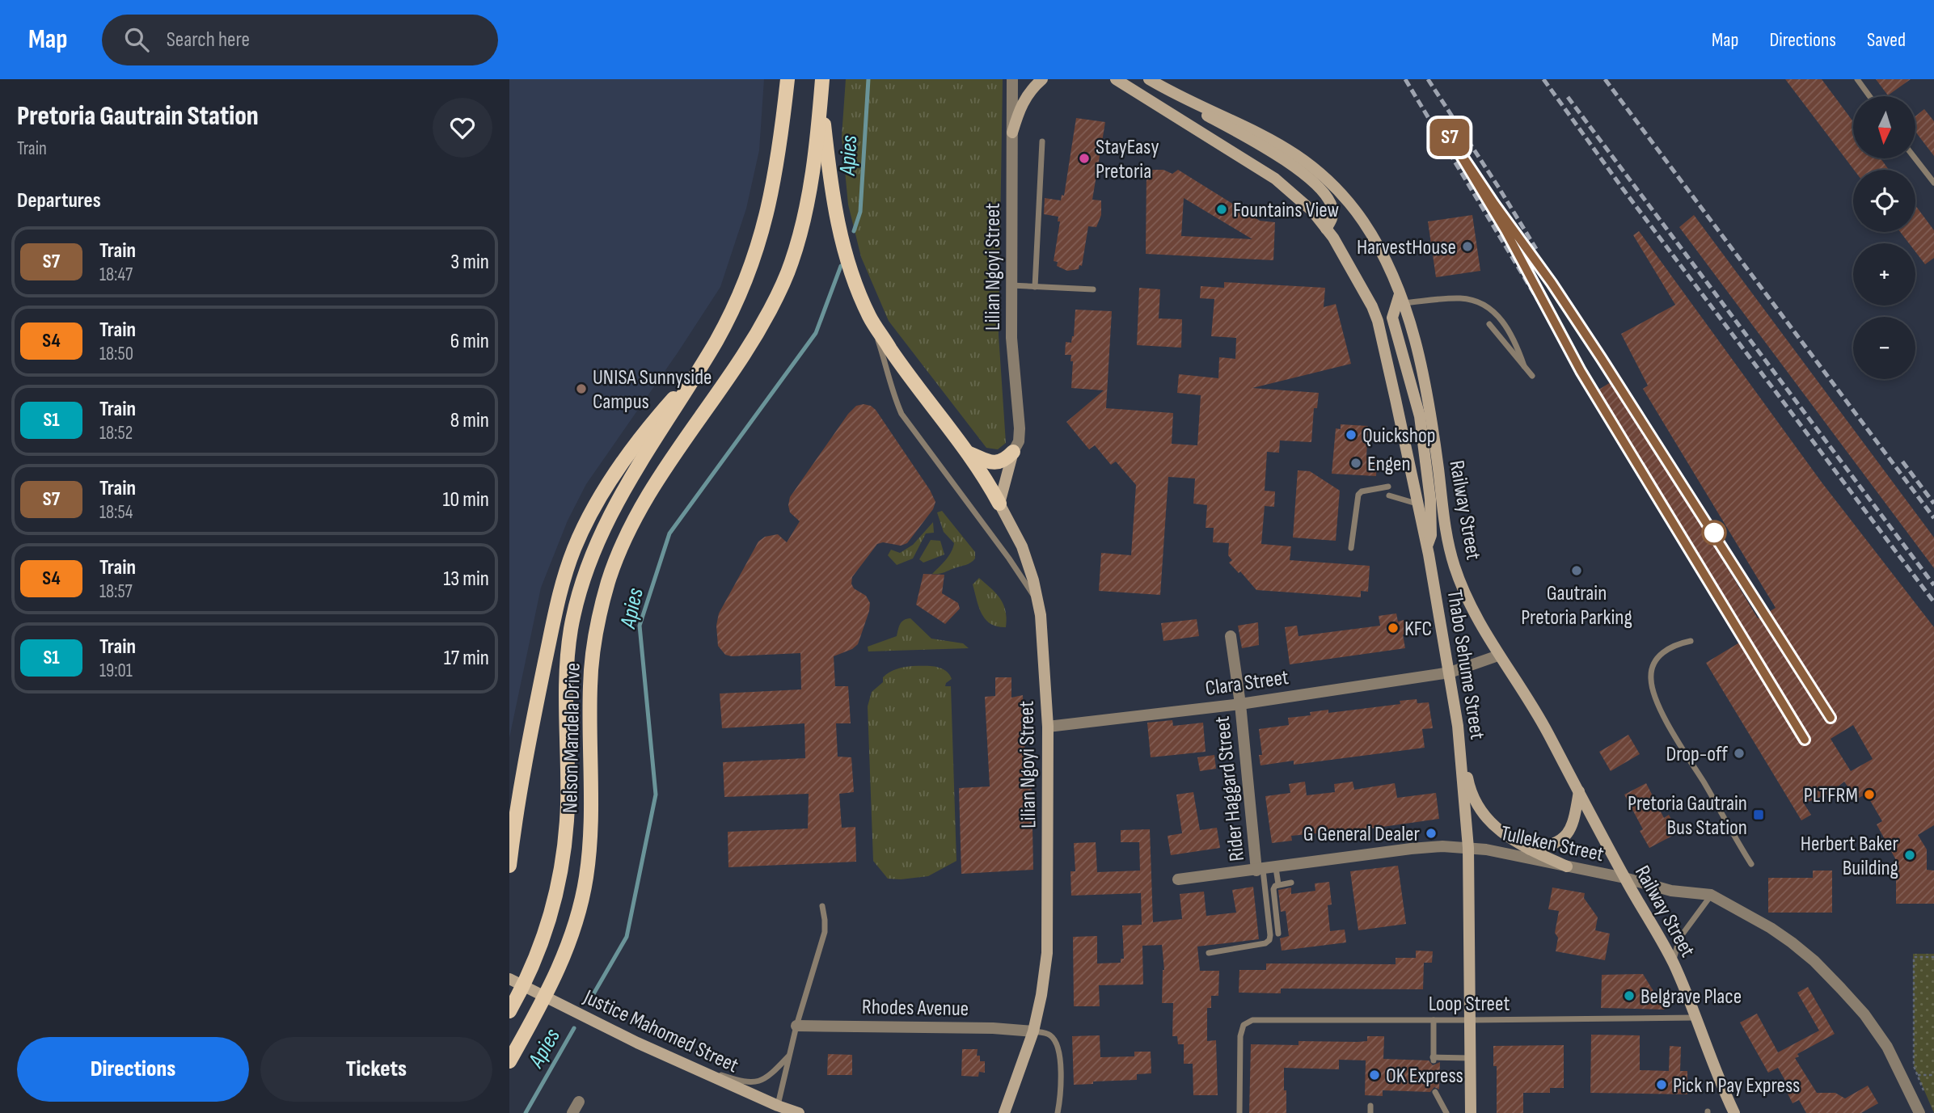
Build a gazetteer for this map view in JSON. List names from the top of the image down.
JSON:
{
  "streets": {
    "main road": [
      "Lilian Ngoyi Street",
      "Railway Street",
      "Thabo Sehume Street",
      "Nelson Mandela Drive",
      "Justice Mahomed Street"
    ],
    "street": [
      "Clara Street",
      "Rider Haggard Street",
      "Tulleken Street",
      "Rhodes Avenue"
    ],
    "lane": ["Loop Street"]
  },
  "crossings": [
    ["Lilian Ngoyi Street", "Clara Street"],
    ["Lilian Ngoyi Street", "Rhodes Avenue"],
    ["Railway Street", "Clara Street"],
    ["Railway Street", "Tulleken Street"],
    ["Railway Street", "Loop Street"],
    ["Thabo Sehume Street", "Clara Street"],
    ["Thabo Sehume Street", "Tulleken Street"],
    ["Thabo Sehume Street", "Loop Street"],
    ["Clara Street", "Rider Haggard Street"],
    ["Nelson Mandela Drive", "Justice Mahomed Street"],
    ["Rider Haggard Street", "Tulleken Street"]
  ],
  "water": ["Apies"],
  "places": {
    "other": [
      "StayEasy Pretoria",
      "Fountains View",
      "HarvestHouse",
      "UNISA Sunnyside Campus",
      "Quickshop",
      "Engen",
      "Gautrain Pretoria Parking",
      "KFC",
      "Drop-off",
      "PLTFRM",
      "G General Dealer",
      "Herbert Baker Building",
      "Belgrave Place",
      "OK Express",
      "Pick n Pay Express"
    ],
    "transit": ["Pretoria Gautrain Bus Station"]
  },
  "north": "bottom",
  "page": {
    "header": "Map",
    "search": "Search here",
    "nav": ["Map", "Directions", "Saved"],
    "heading": [
      ["Pretoria Gautrain Station", "Train"],
      "Departures"
    ],
    "on_map": "S7",
    "map_buttons": ["+", "−"],
    "list": [
      {
        "mark": "S7",
        "name": "Train",
        "note": "18:47",
        "value": "3 min"
      },
      {
        "mark": "S4",
        "name": "Train",
        "note": "18:50",
        "value": "6 min"
      },
      {
        "mark": "S1",
        "name": "Train",
        "note": "18:52",
        "value": "8 min"
      },
      {
        "mark": "S7",
        "name": "Train",
        "note": "18:54",
        "value": "10 min"
      },
      {
        "mark": "S4",
        "name": "Train",
        "note": "18:57",
        "value": "13 min"
      },
      {
        "mark": "S1",
        "name": "Train",
        "note": "19:01",
        "value": "17 min"
      }
    ],
    "buttons": ["Directions", "Tickets"]
  }
}
